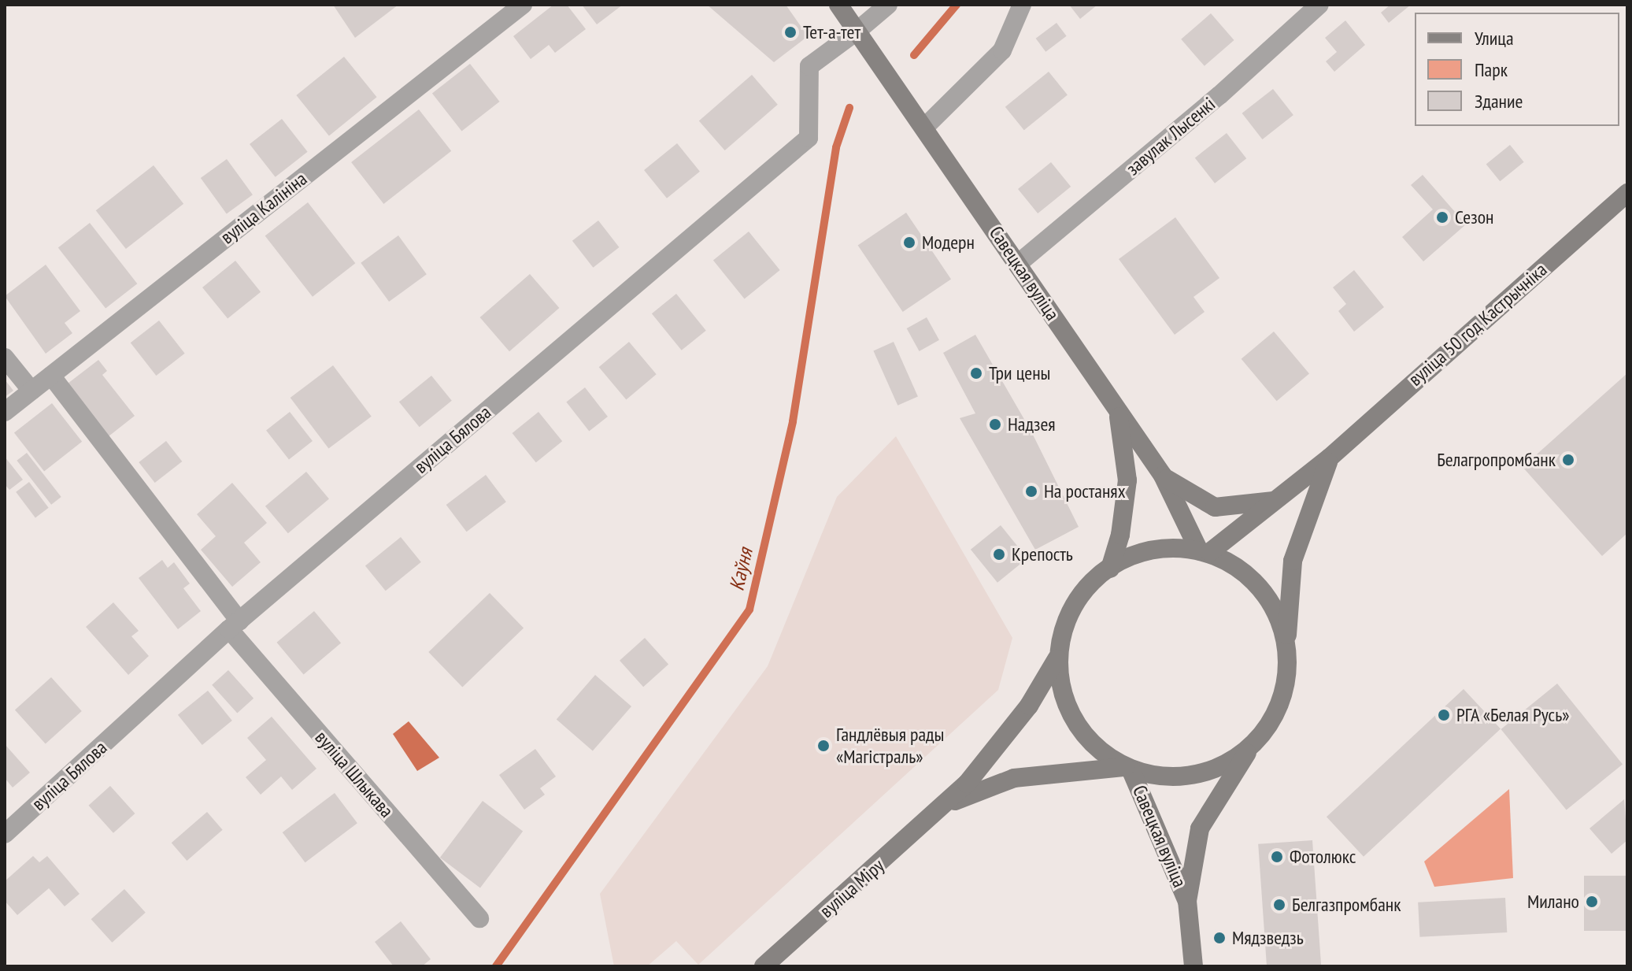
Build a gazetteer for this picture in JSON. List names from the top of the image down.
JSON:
{
  "streets": {
    "main road": ["Савецкая вуліца", "вуліца 50 год Кастрычніка", "вуліца Міру"],
    "street": [
      "завулак Лысенкі",
      "вуліца Калініна",
      "вуліца Бялова",
      "вуліца Шлыкава"
    ]
  },
  "crossings": [
    ["завулак Лысенкі", "Савецкая вуліца"],
    ["вуліца Калініна", "вуліца Шлыкава"],
    ["Савецкая вуліца", "вуліца 50 год Кастрычніка"],
    ["Савецкая вуліца", "вуліца Бялова"],
    ["Савецкая вуліца", "вуліца Міру"],
    ["вуліца Бялова", "вуліца Шлыкава"]
  ],
  "water": ["Каўня"],
  "places": [
    "Тет-а-тет",
    "Сезон",
    "Модерн",
    "Три цены",
    "Надзея",
    "Белагропромбанк",
    "На ростанях",
    "Крепость",
    "РГА «Белая Русь»",
    "Гандлёвыя рады «Магістраль»",
    "Фотолюкс",
    "Милано",
    "Белгазпромбанк",
    "Мядзведзь"
  ],
  "legend": ["Улица", "Парк", "Здание"]
}
